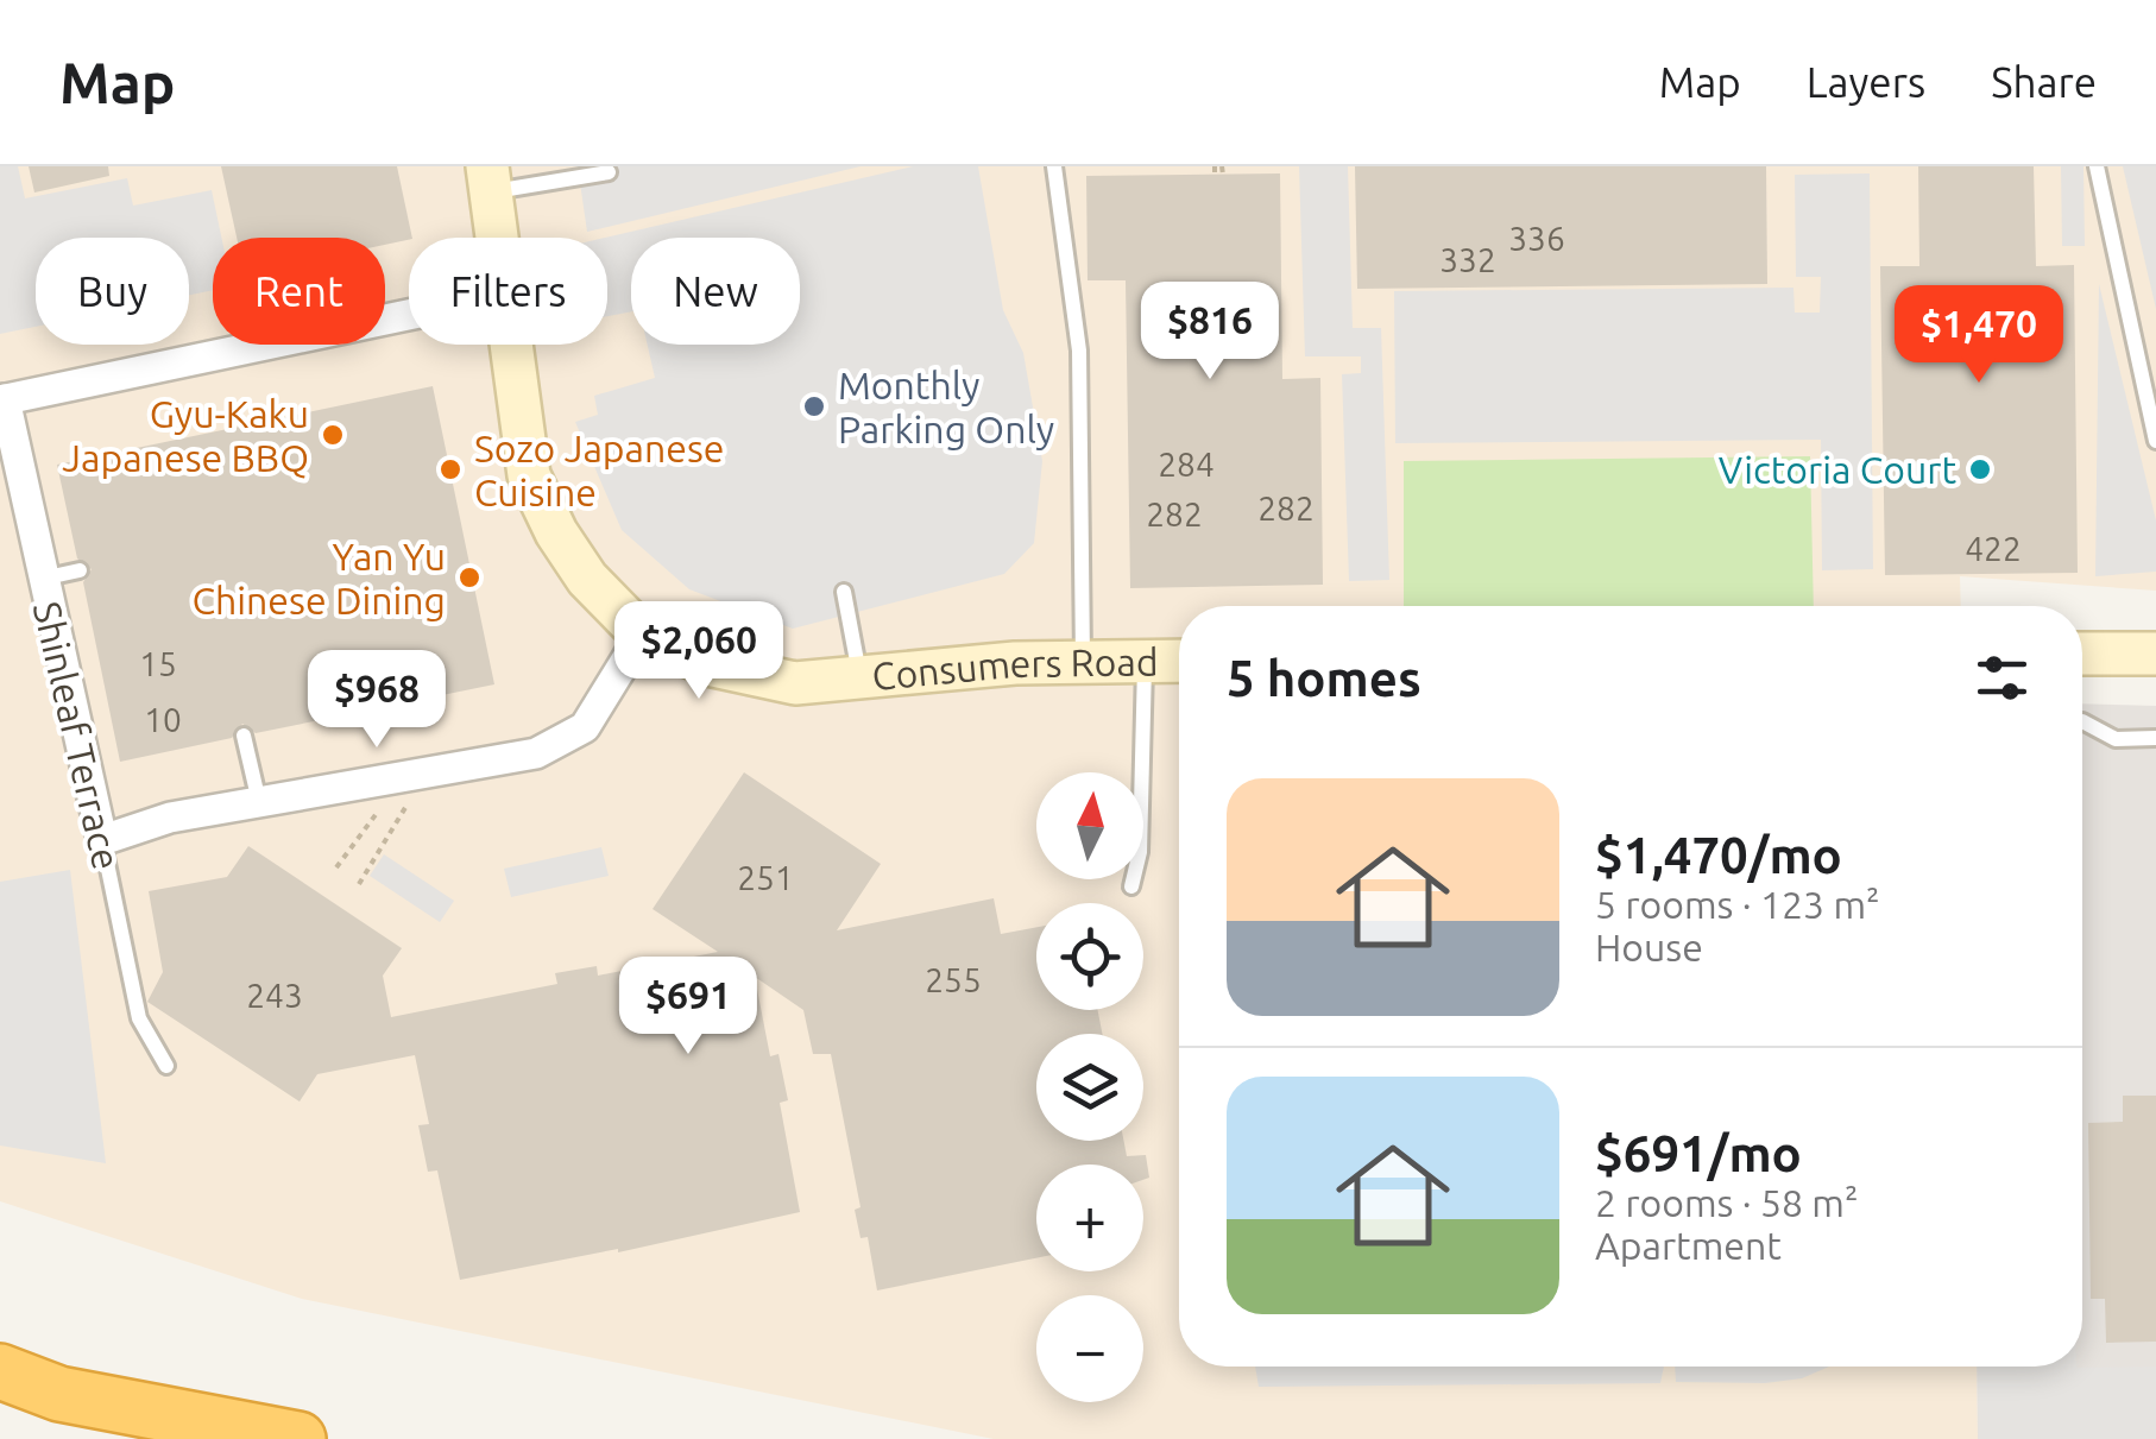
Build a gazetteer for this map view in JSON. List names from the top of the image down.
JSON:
{
  "streets": {
    "street": ["Consumers Road", "Shinleaf Terrace"]
  },
  "places": [
    "Monthly Parking Only",
    "Gyu-Kaku Japanese BBQ",
    "Sozo Japanese Cuisine",
    "Victoria Court",
    "Yan Yu Chinese Dining"
  ],
  "house_numbers": [
    "336",
    "332",
    "284",
    "282",
    "282",
    "422",
    "15",
    "10",
    "251",
    "255",
    "243"
  ],
  "north": "top",
  "page": {
    "header": "Map",
    "nav": ["Map", "Layers", "Share"],
    "chip": [
      "Buy",
      "Rent",
      "Filters",
      "New"
    ],
    "price": [
      "$816",
      "$1,470",
      "$2,060",
      "$968",
      "$691"
    ],
    "heading": "5 homes",
    "list": [
      {
        "name": "$1,470/mo",
        "note": "5 rooms · 123 m² · House"
      },
      {
        "name": "$691/mo",
        "note": "2 rooms · 58 m² · Apartment"
      }
    ],
    "map_buttons": ["+", "−"]
  }
}
